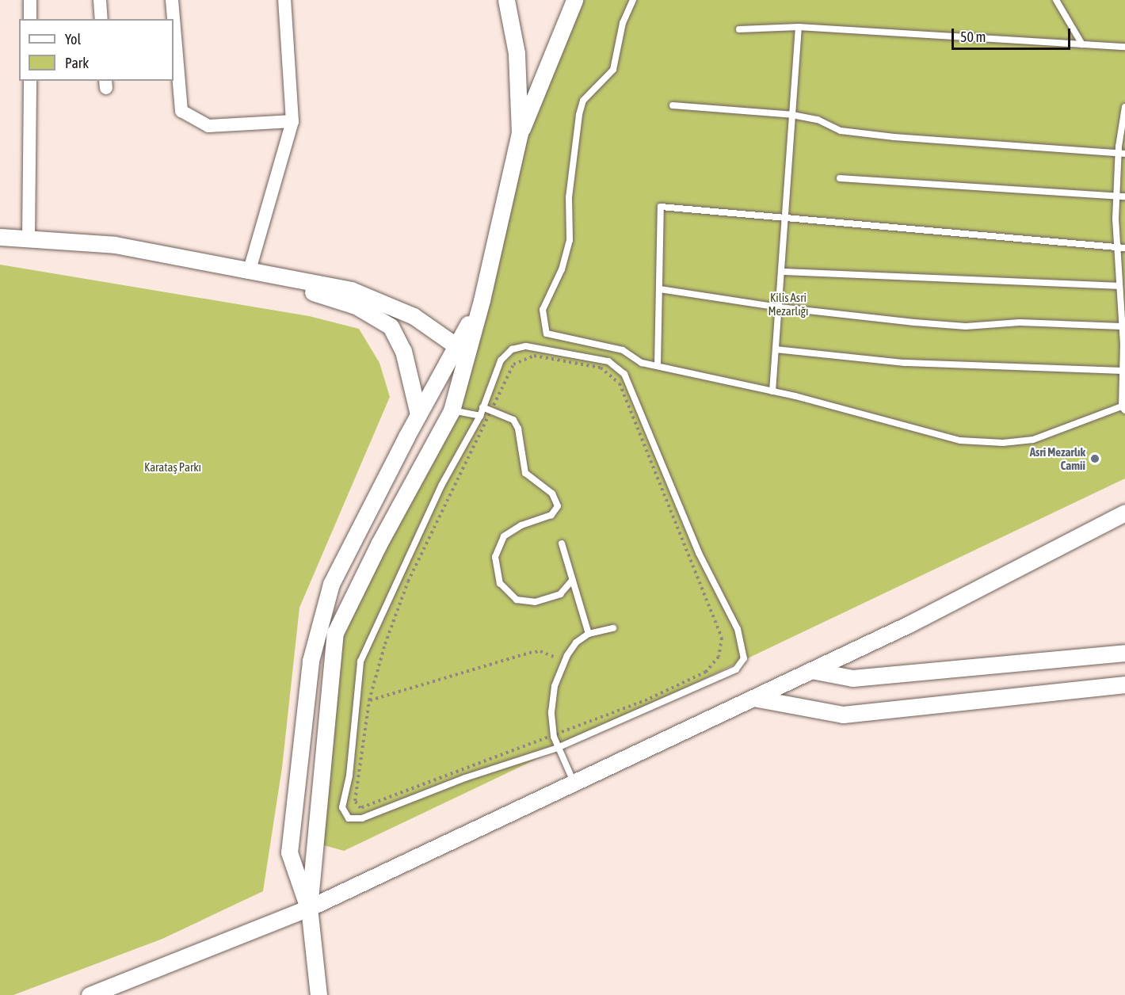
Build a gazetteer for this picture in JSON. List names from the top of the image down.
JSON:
{
  "parks": ["Kilis Asri Mezarlığı", "Karataş Parkı"],
  "places": ["Asri Mezarlık Camii"],
  "legend": ["Yol", "Park"],
  "scale_bar": "50 m"
}
